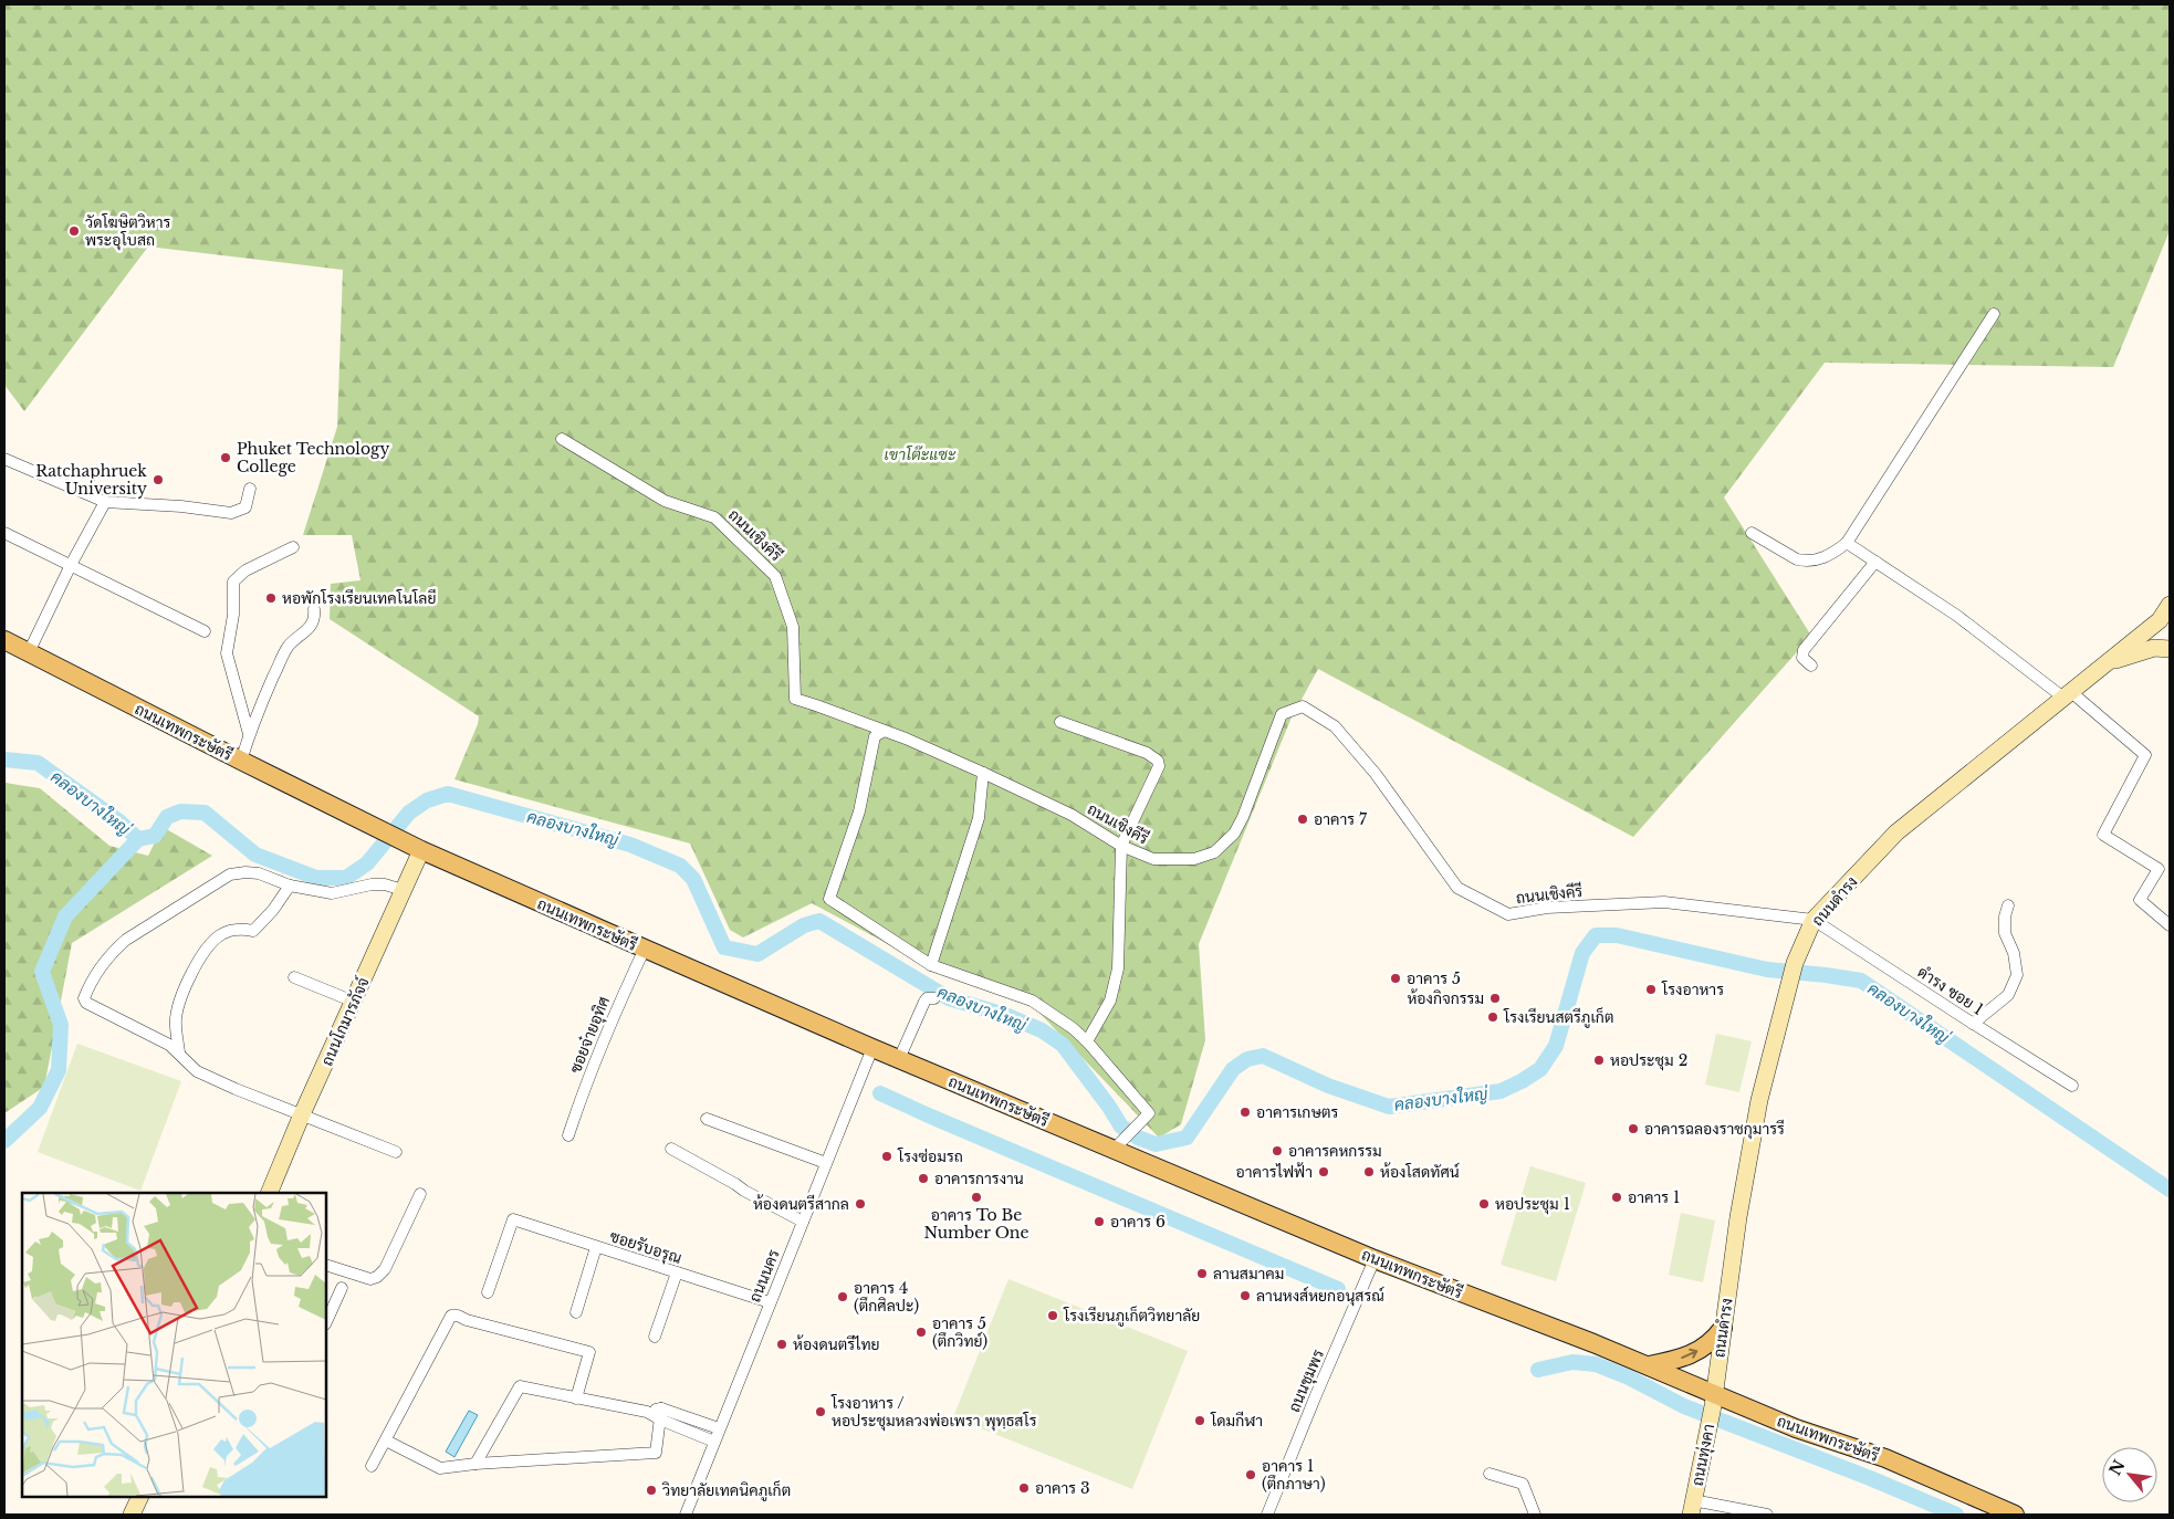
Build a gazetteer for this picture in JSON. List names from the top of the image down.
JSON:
{
  "streets": {
    "main road": ["ถนนเทพกระษัตรี"],
    "street": [
      "ถนนเชิงคีรี",
      "ถนนดำรง",
      "ดำรง ซอย 1",
      "ถนนโกมารภัจจ์",
      "ซอยจ๋ายอุทิศ",
      "ซอยรับอรุณ",
      "ถนนนคร",
      "ถนนชุมพร",
      "ถนนทุ่งคา"
    ]
  },
  "crossings": [
    ["ถนนเชิงคีรี", "ถนนดำรง"],
    ["ถนนเชิงคีรี", "ดำรง ซอย 1"],
    ["ถนนเทพกระษัตรี", "ถนนดำรง"],
    ["ถนนเทพกระษัตรี", "ถนนโกมารภัจจ์"],
    ["ถนนเทพกระษัตรี", "ซอยจ๋ายอุทิศ"],
    ["ถนนเทพกระษัตรี", "ถนนนคร"],
    ["ถนนเทพกระษัตรี", "ถนนชุมพร"],
    ["ถนนเทพกระษัตรี", "ถนนทุ่งคา"],
    ["ถนนดำรง", "ดำรง ซอย 1"],
    ["ถนนดำรง", "ถนนทุ่งคา"],
    ["ซอยรับอรุณ", "ถนนนคร"]
  ],
  "water": ["คลองบางใหญ่"],
  "parks": ["เขาโต๊ะแซะ"],
  "places": [
    "วัดโฆษิตวิหาร พระอุโบสถ",
    "Phuket Technology College",
    "Ratchaphruek University",
    "หอพักโรงเรียนเทคโนโลยี",
    "อาคาร 7",
    "อาคาร 5",
    "โรงอาหาร",
    "ห้องกิจกรรม",
    "โรงเรียนสตรีภูเก็ต",
    "หอประชุม 2",
    "อาคารเกษตร",
    "อาคารฉลองราชกุมารรี",
    "อาคารคหกรรม",
    "โรงซ่อมรถ",
    "อาคารไฟฟ้า",
    "ห้องโสดทัศน์",
    "อาคารการงาน",
    "อาคาร To Be Number One",
    "อาคาร 1",
    "ห้องดนตรีสากล",
    "หอประชุม 1",
    "อาคาร 6",
    "ลานสมาคม",
    "ลานหงส์หยกอนุสรณ์",
    "อาคาร 4 (ตึกศิลปะ)",
    "โรงเรียนภูเก็ตวิทยาลัย",
    "อาคาร 5 (ตึกวิทย์)",
    "ห้องดนตรีไทย",
    "โรงอาหาร / หอประชุมหลวงพ่อเพรา พุทฺธสโร",
    "โดมกีฬา",
    "อาคาร 1 (ตึกภาษา)",
    "อาคาร 3",
    "วิทยาลัยเทคนิคภูเก็ต"
  ],
  "north": "top left"
}
